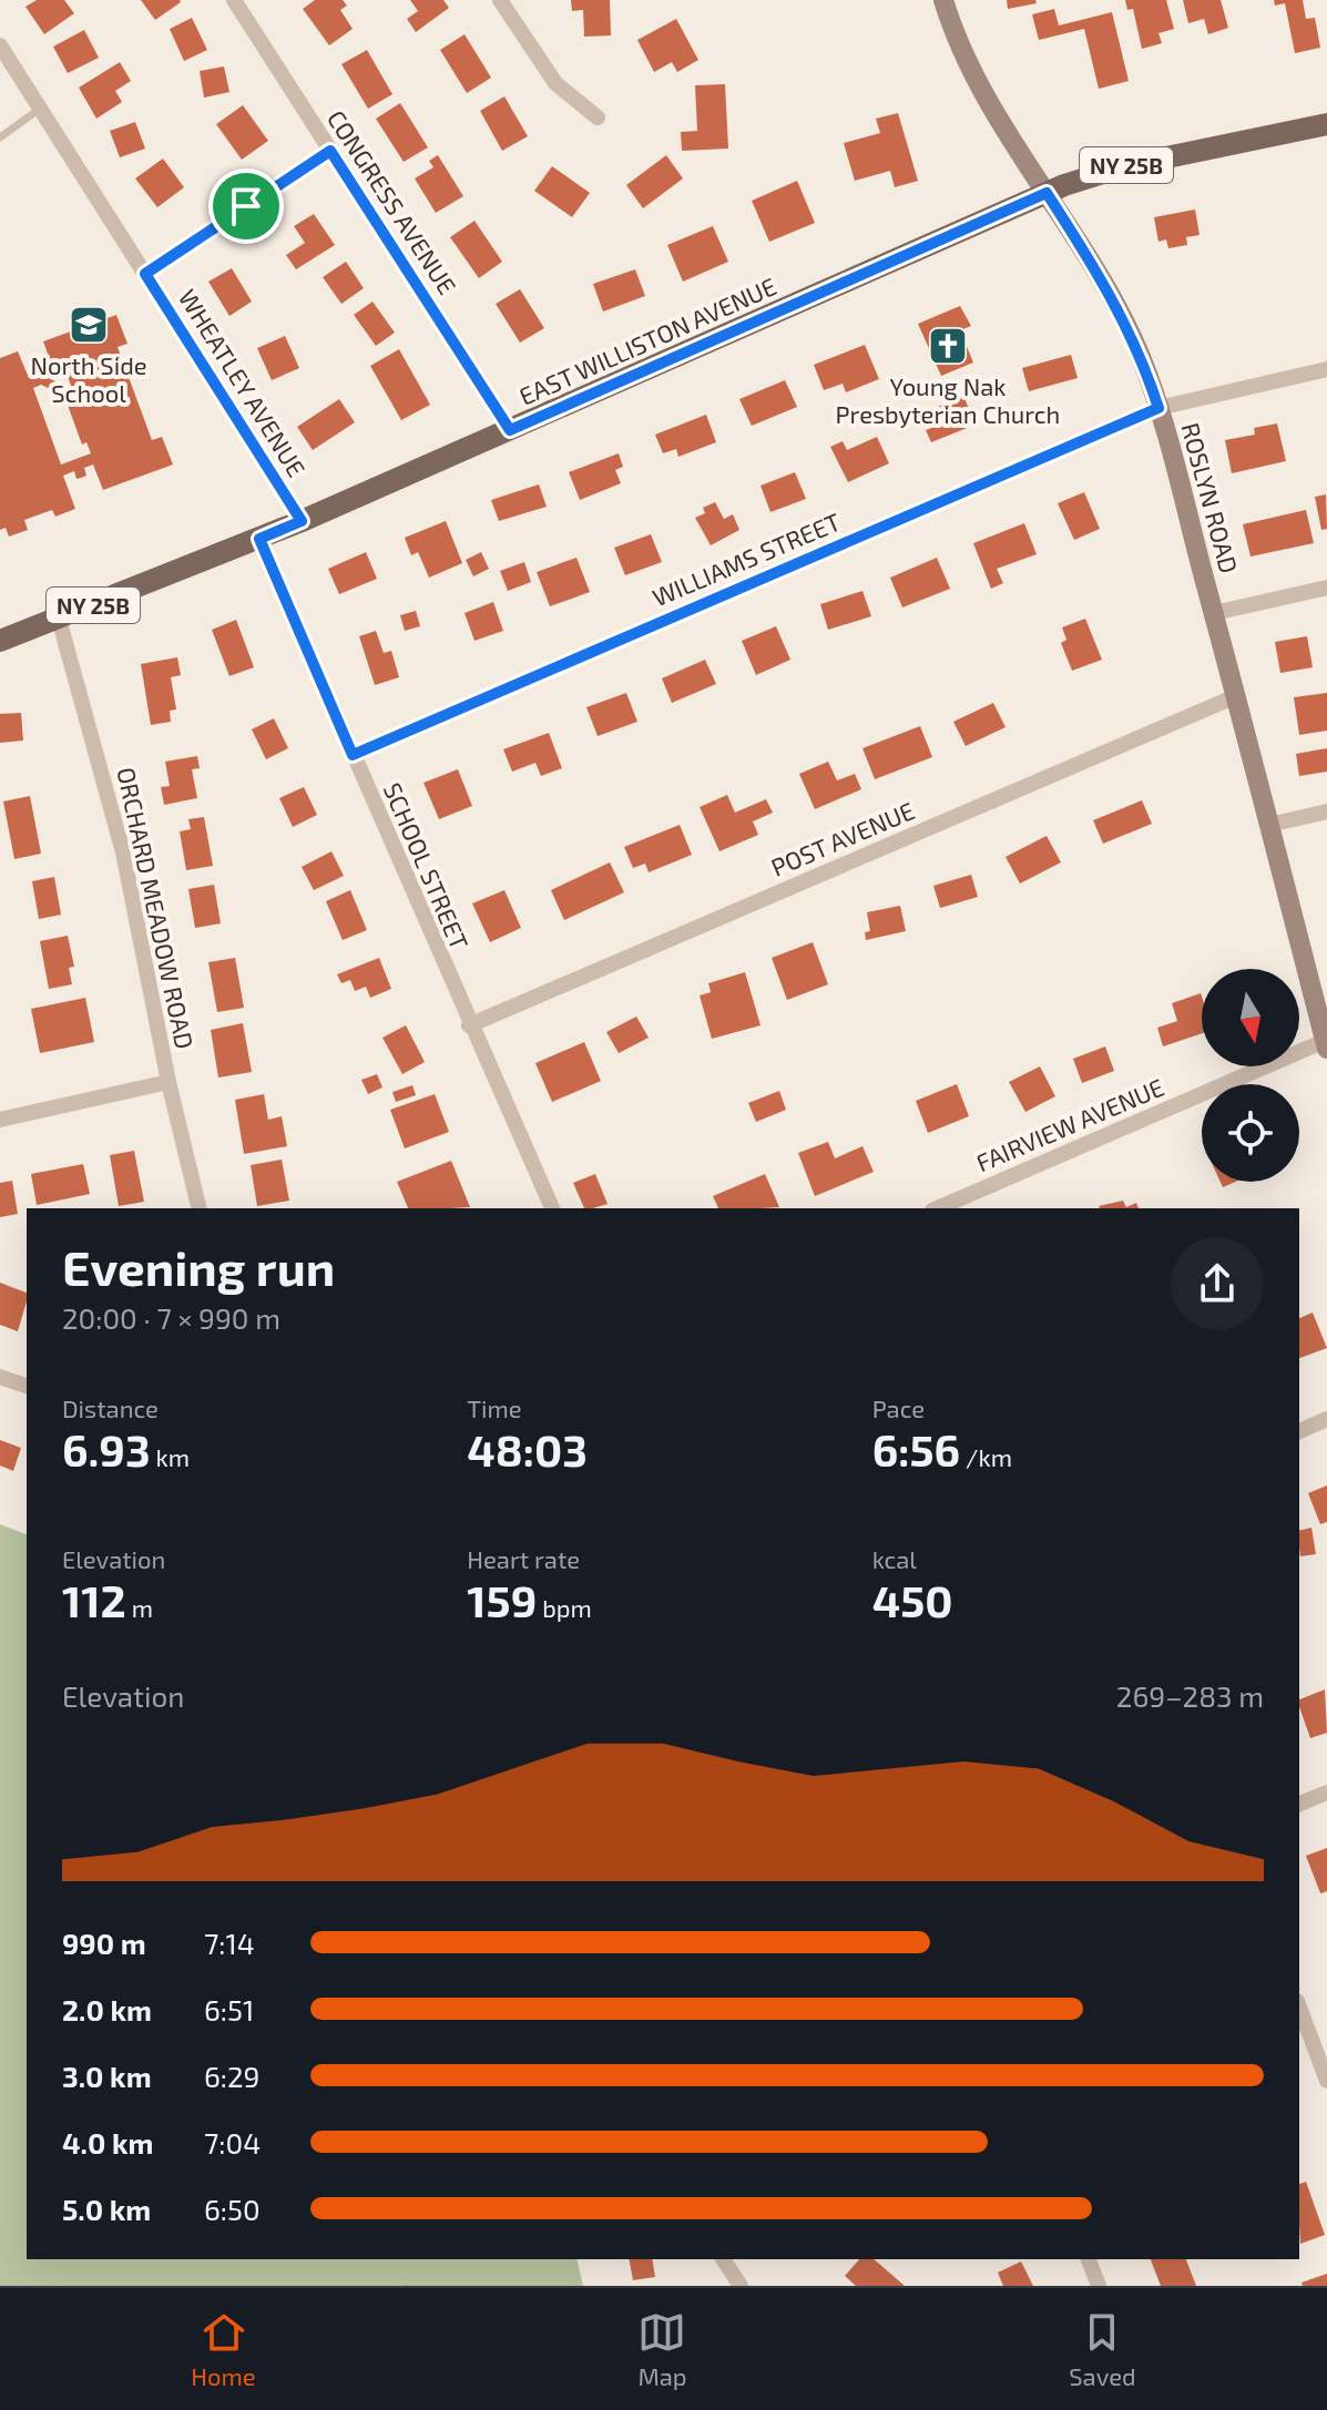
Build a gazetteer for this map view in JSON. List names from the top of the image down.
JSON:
{
  "streets": {
    "main road": ["NY 25B", "EAST WILLISTON AVENUE", "ROSLYN ROAD"],
    "street": [
      "CONGRESS AVENUE",
      "WHEATLEY AVENUE",
      "WILLIAMS STREET",
      "POST AVENUE",
      "SCHOOL STREET",
      "ORCHARD MEADOW ROAD",
      "FAIRVIEW AVENUE"
    ]
  },
  "crossings": [
    ["CONGRESS AVENUE", "EAST WILLISTON AVENUE"],
    ["EAST WILLISTON AVENUE", "WHEATLEY AVENUE"],
    ["EAST WILLISTON AVENUE", "ROSLYN ROAD"],
    ["EAST WILLISTON AVENUE", "SCHOOL STREET"],
    ["EAST WILLISTON AVENUE", "ORCHARD MEADOW ROAD"],
    ["ROSLYN ROAD", "WILLIAMS STREET"],
    ["ROSLYN ROAD", "POST AVENUE"],
    ["ROSLYN ROAD", "FAIRVIEW AVENUE"],
    ["WILLIAMS STREET", "SCHOOL STREET"],
    ["POST AVENUE", "SCHOOL STREET"]
  ],
  "places": {
    "school or university": ["North Side School"],
    "church": ["Young Nak Presbyterian Church"]
  },
  "north": "bottom",
  "page": {
    "heading": ["Evening run", "20:00 · 7 × 990 m"],
    "stats": [
      ["Distance", "6.93 km"],
      ["Time", "48:03"],
      ["Pace", "6:56 /km"],
      ["Elevation", "112 m"],
      ["Heart rate", "159 bpm"],
      ["kcal", "450"]
    ],
    "chart": ["Elevation", "269–283 m"],
    "list": [
      {
        "name": "990 m",
        "note": "7:14"
      },
      {
        "name": "2.0 km",
        "note": "6:51"
      },
      {
        "name": "3.0 km",
        "note": "6:29"
      },
      {
        "name": "4.0 km",
        "note": "7:04"
      },
      {
        "name": "5.0 km",
        "note": "6:50"
      }
    ],
    "tabs": ["Home", "Map", "Saved"]
  }
}
